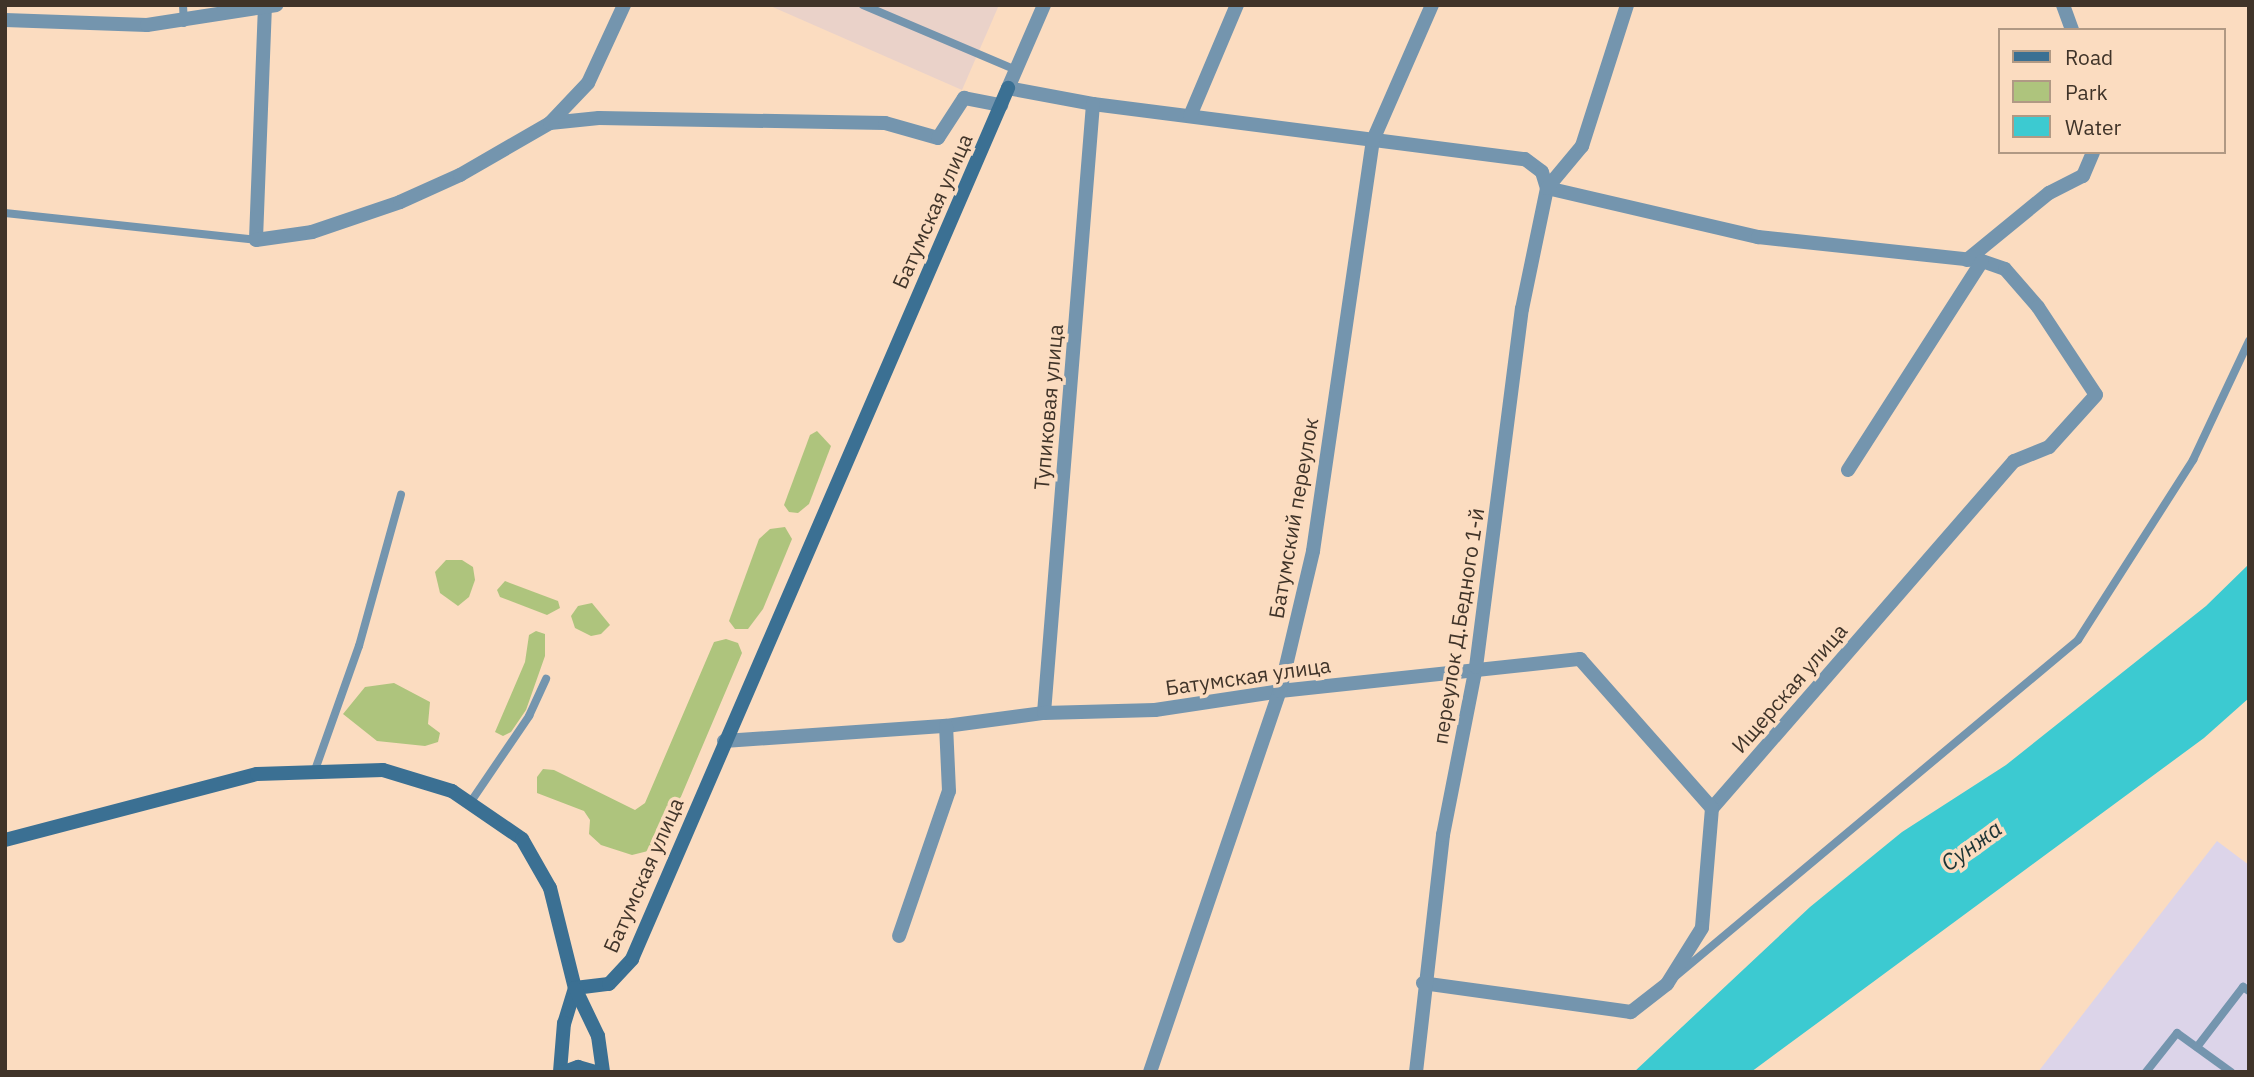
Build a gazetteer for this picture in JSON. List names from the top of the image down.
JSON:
{
  "streets": {
    "street": [
      "Батумская улица",
      "Тупиковая улица",
      "Батумский переулок",
      "переулок Д.Бедного 1-й",
      "Ищерская улица"
    ]
  },
  "crossings": [
    ["Батумская улица", "Тупиковая улица"],
    ["Батумская улица", "Батумский переулок"],
    ["Батумская улица", "переулок Д.Бедного 1-й"],
    ["Батумская улица", "Ищерская улица"]
  ],
  "water": ["Сунжа"],
  "legend": ["Road", "Park", "Water"]
}
